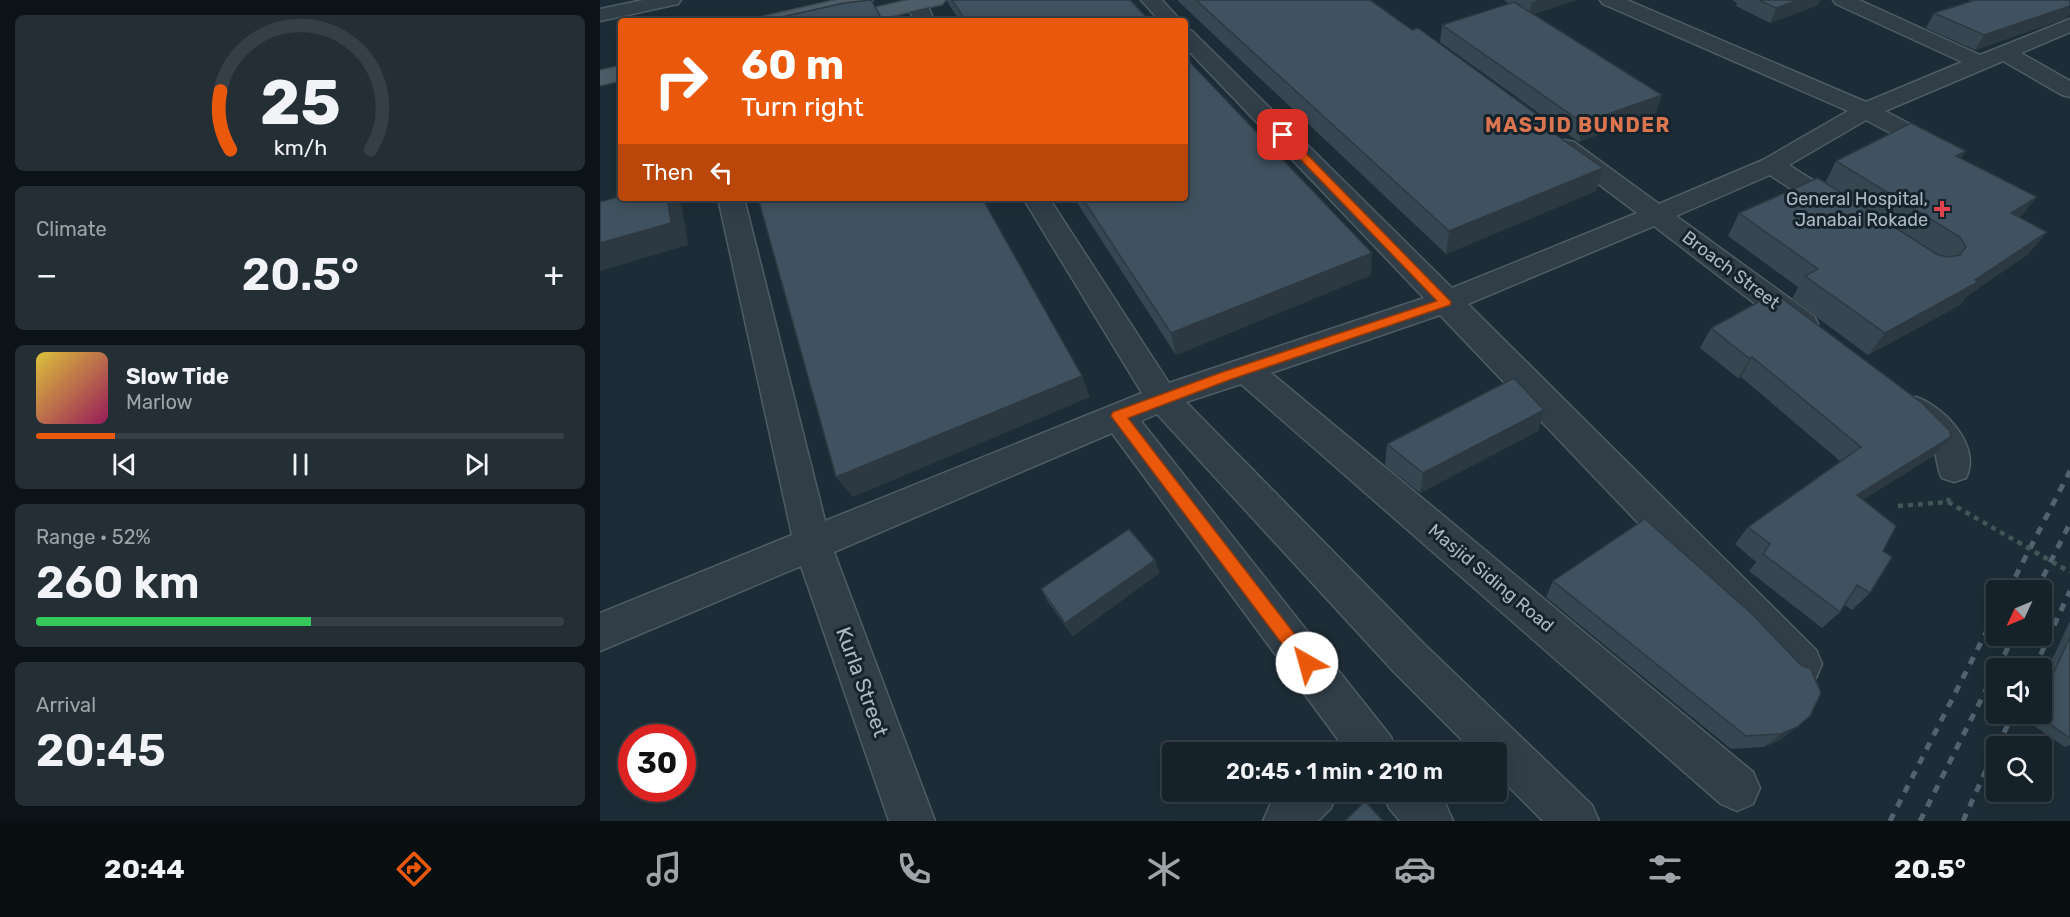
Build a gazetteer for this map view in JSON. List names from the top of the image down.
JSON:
{
  "streets": {
    "street": ["Broach Street", "Masjid Siding Road", "Kurla Street"]
  },
  "districts": ["MASJID BUNDER"],
  "places": {
    "health": ["General Hospital, Janabai Rokade"]
  },
  "north": "bottom left",
  "page": {
    "turn": ["60 m", "Turn right"],
    "then": "Then",
    "tile": [
      "Climate",
      ["Range · 52%", "260 km"],
      ["Arrival", "20:45"]
    ],
    "heat": ["−", "20.5°", "+"],
    "song": ["Slow Tide", "Marlow"],
    "limit": "30",
    "trip": "20:45 · 1 min · 210 m",
    "tabs": ["20:44", "20.5°"],
    "gauge": ["25", "km/h"]
  }
}
